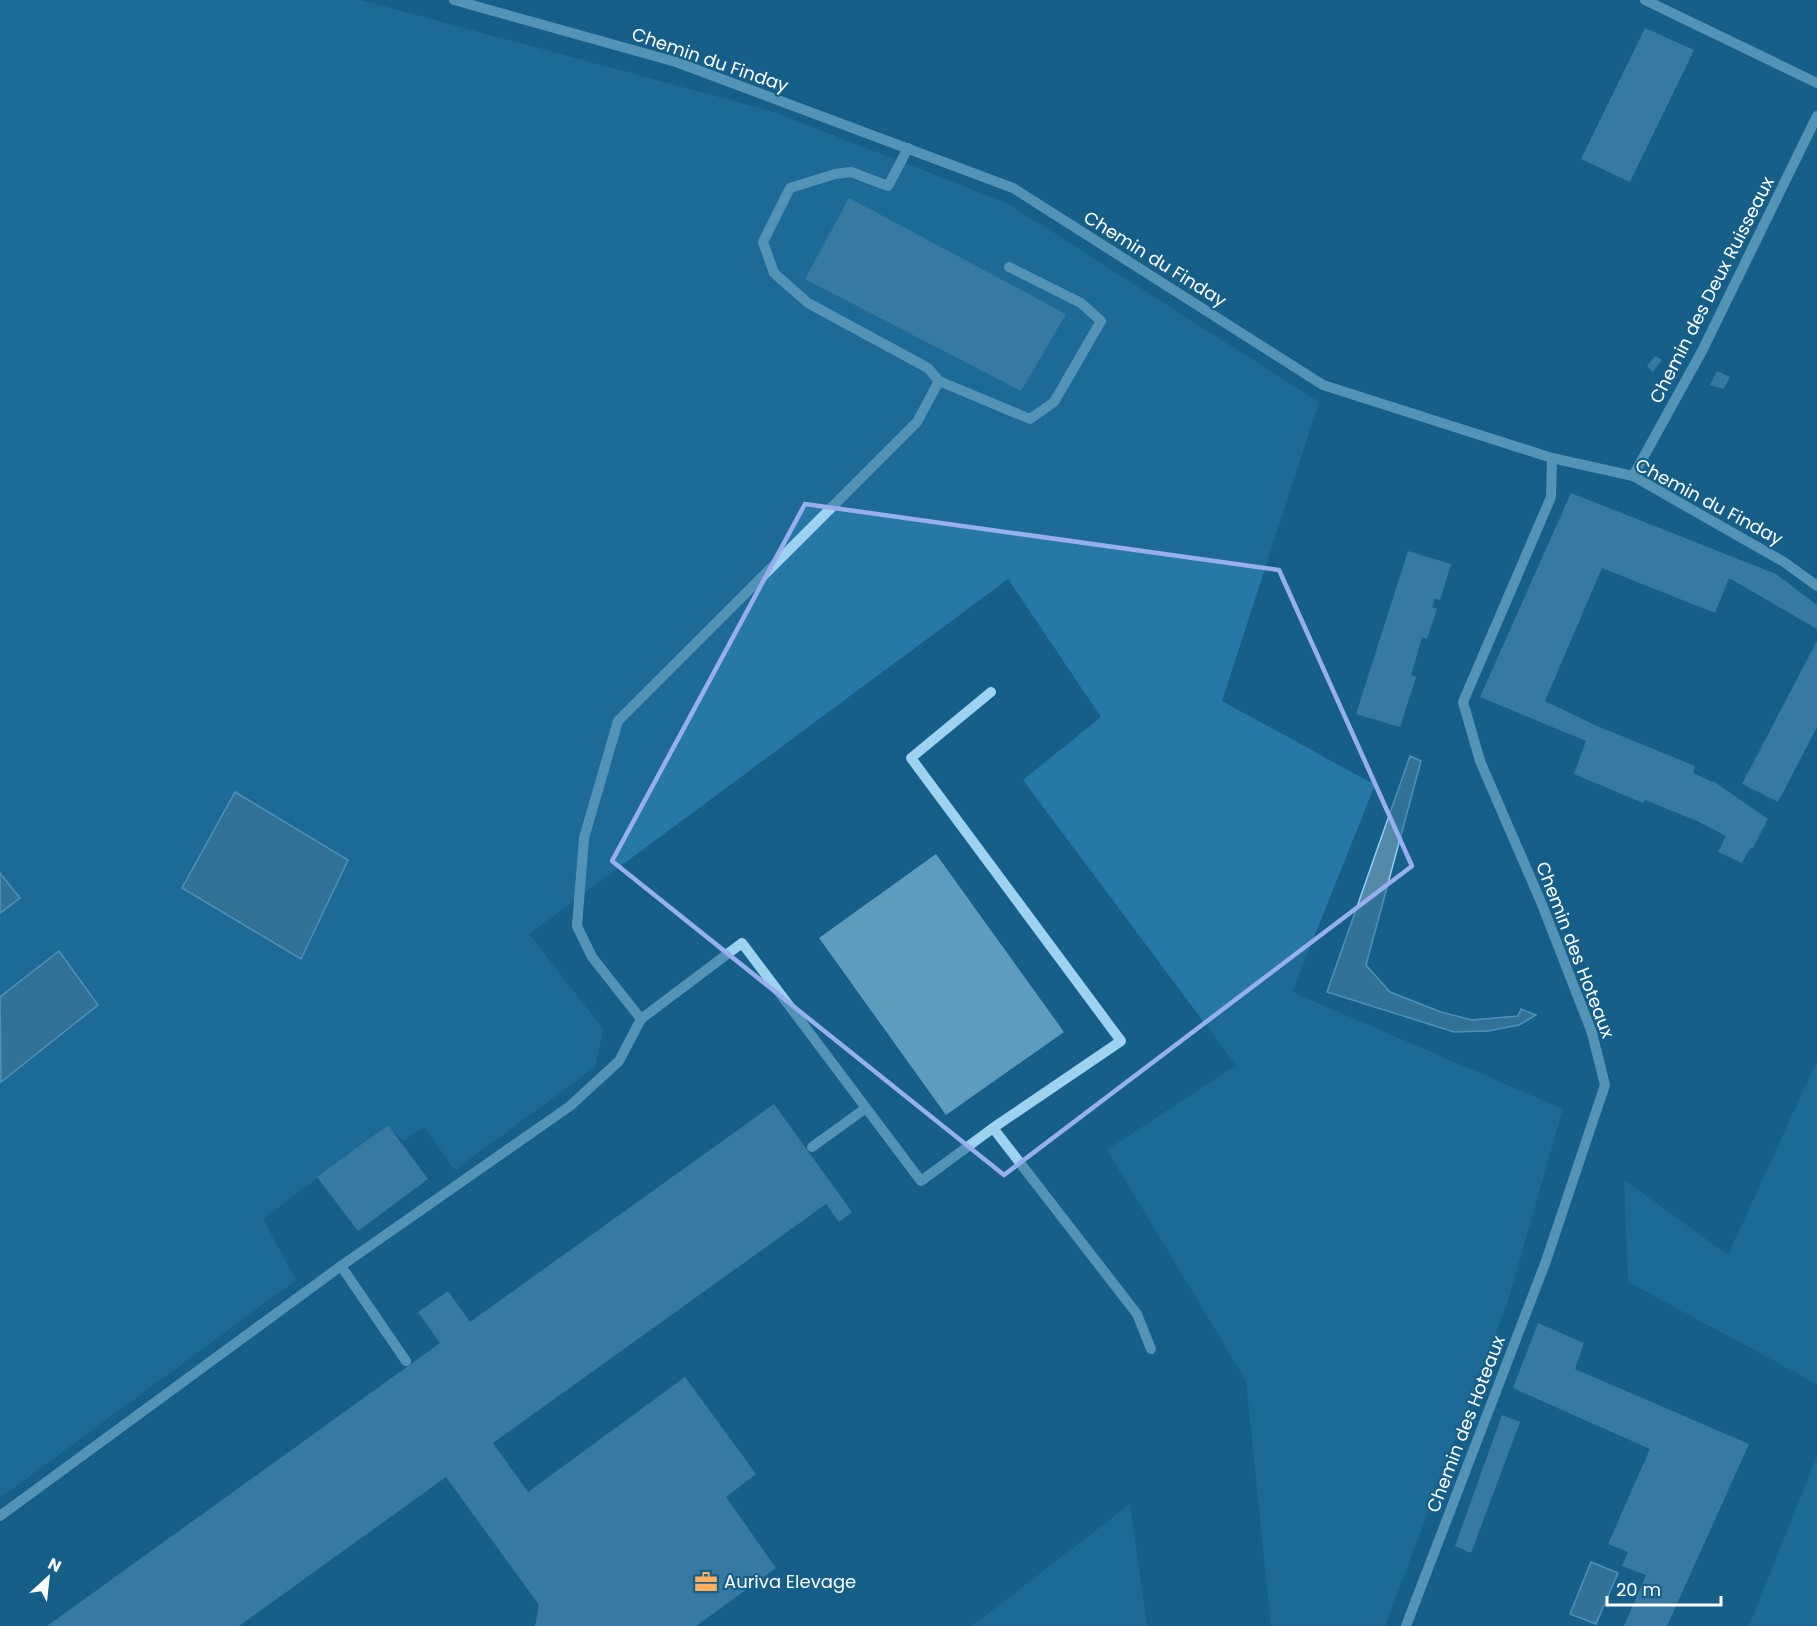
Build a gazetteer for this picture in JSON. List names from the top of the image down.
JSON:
{
  "streets": {
    "street": ["Chemin du Finday", "Chemin des Deux Ruisseaux", "Chemin des Hoteaux"]
  },
  "crossings": [
    ["Chemin du Finday", "Chemin des Deux Ruisseaux"],
    ["Chemin du Finday", "Chemin des Hoteaux"]
  ],
  "places": {
    "office": ["Auriva Elevage"]
  },
  "scale_bar": "20 m",
  "north": "top right"
}
